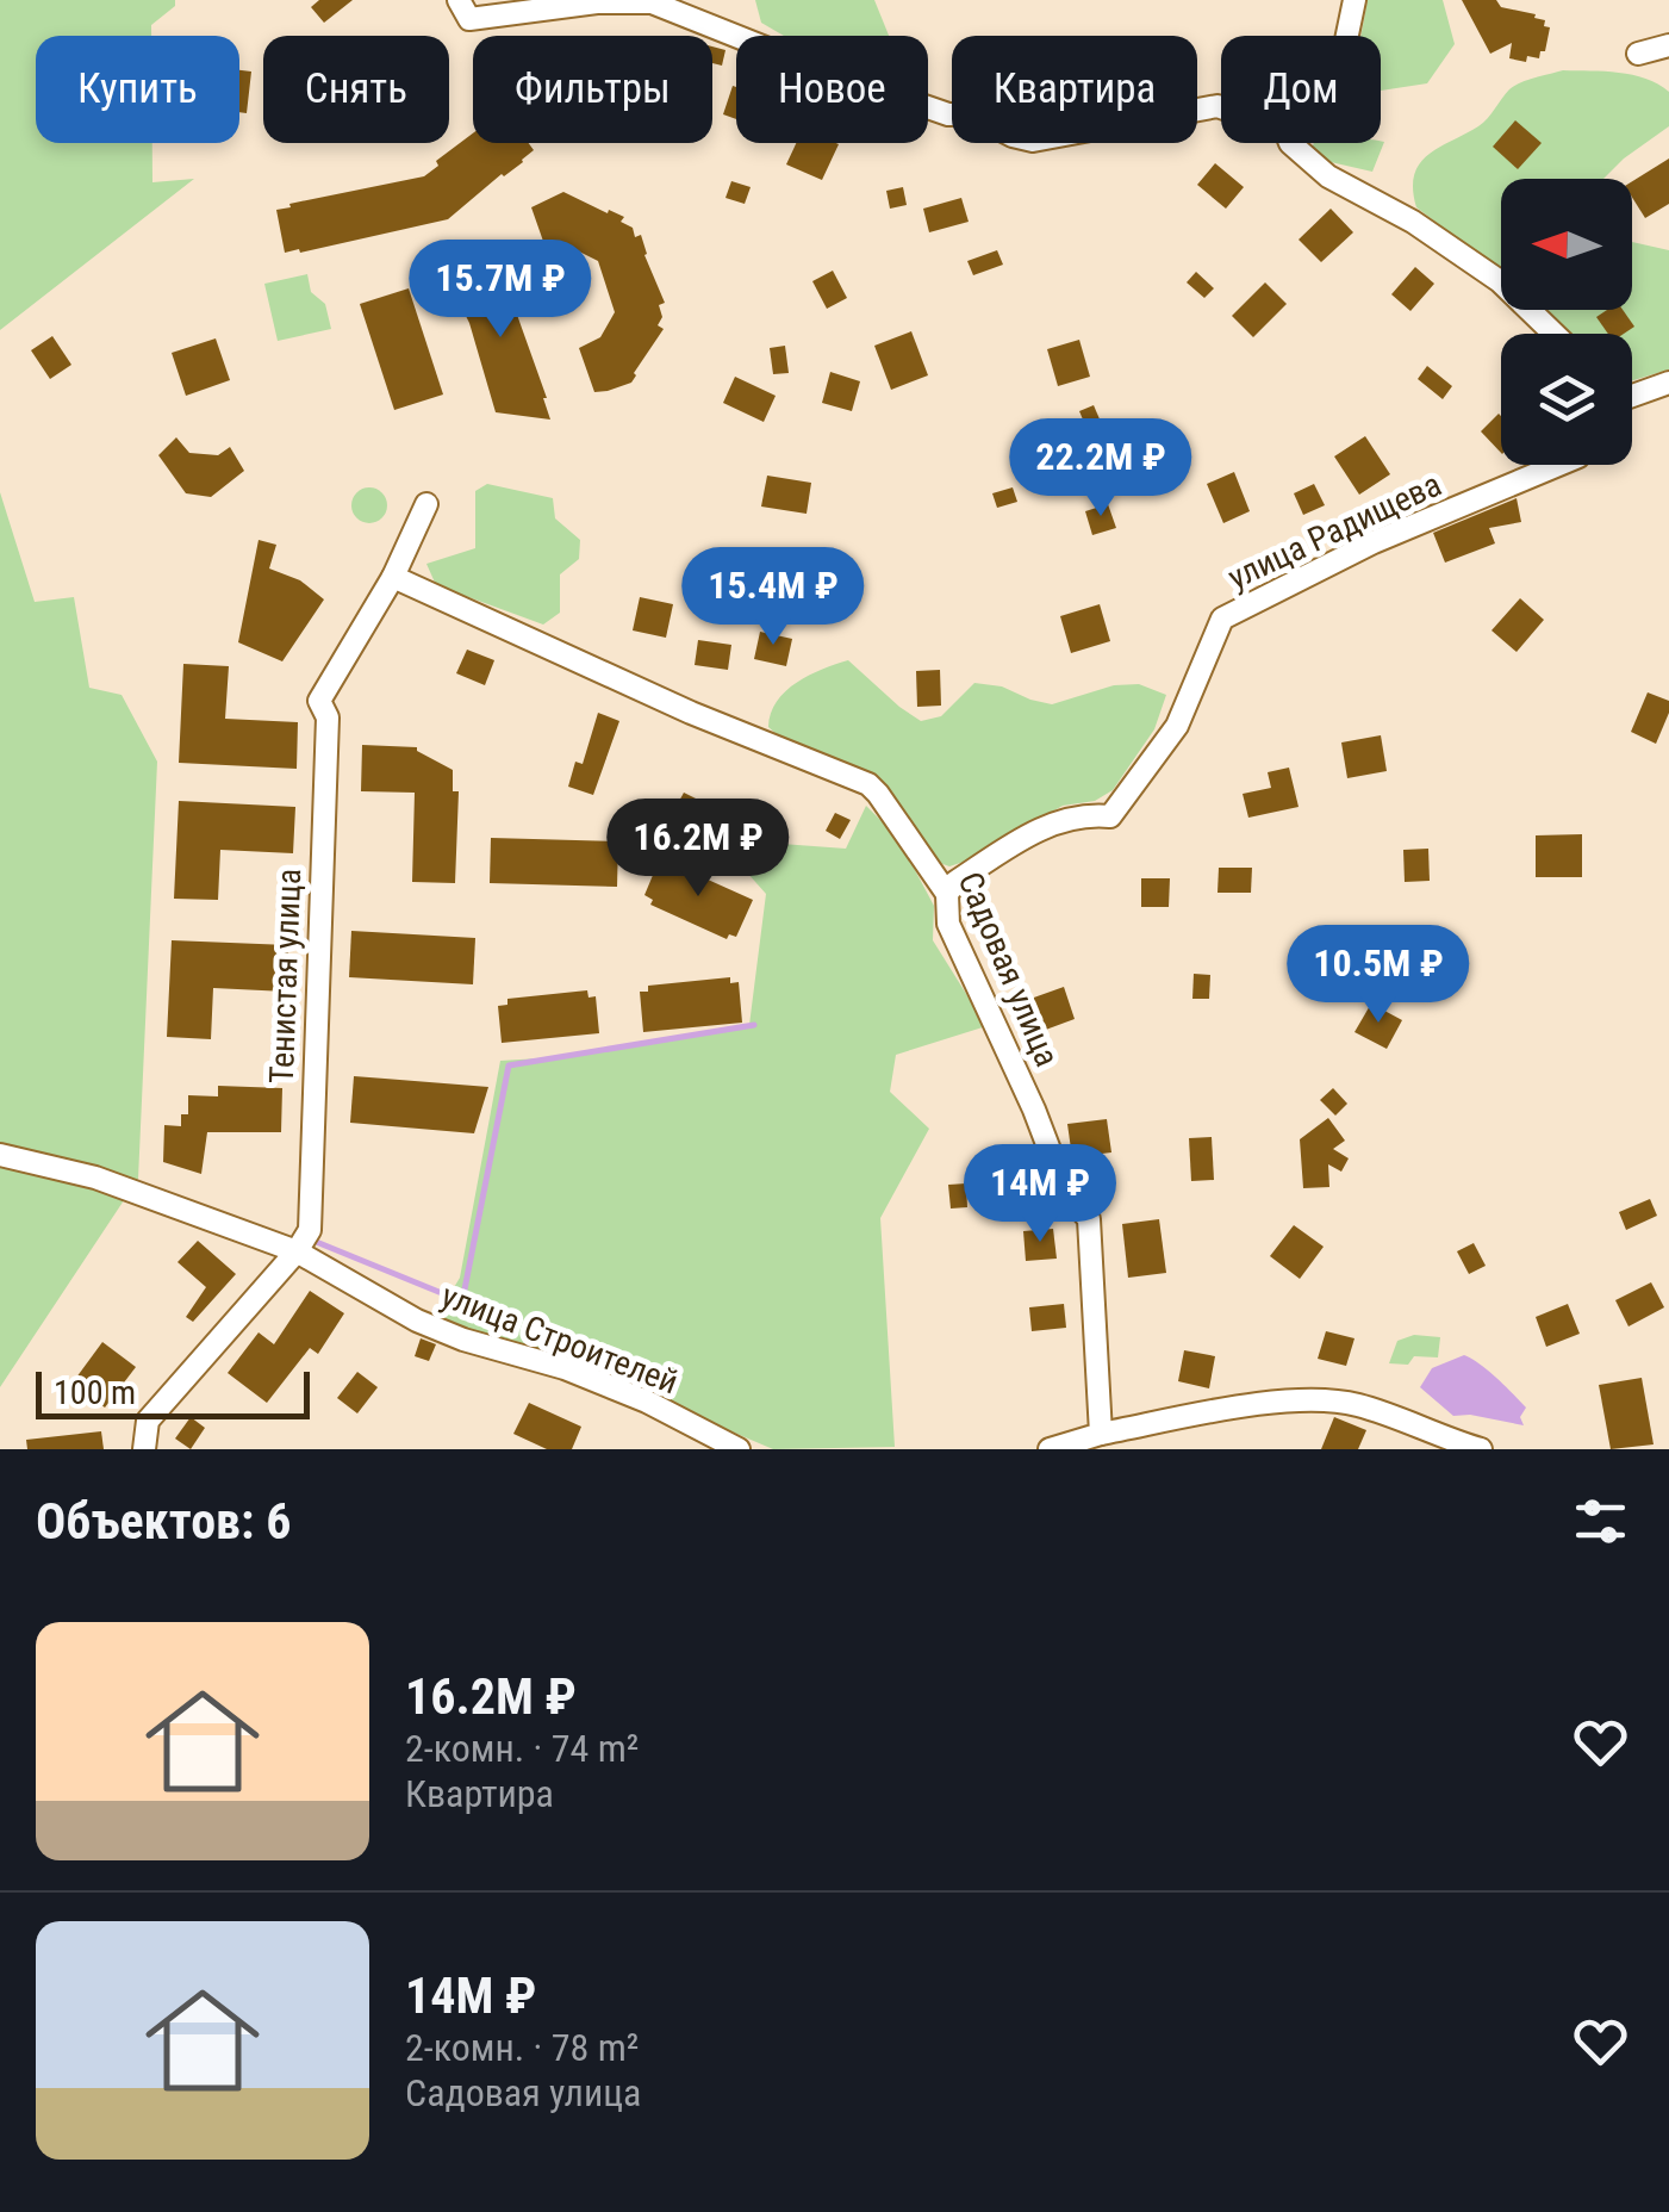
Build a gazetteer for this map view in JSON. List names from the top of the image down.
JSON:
{
  "streets": {
    "street": [
      "улица Радищева",
      "Садовая улица",
      "Тенистая улица",
      "улица Строителей"
    ]
  },
  "crossings": [
    ["улица Радищева", "Садовая улица"],
    ["Садовая улица", "Тенистая улица"],
    ["Тенистая улица", "улица Строителей"]
  ],
  "scale_bar": "100 m",
  "north": "left",
  "page": {
    "chip": [
      "Купить",
      "Снять",
      "Фильтры",
      "Новое",
      "Квартира",
      "Дом"
    ],
    "price": [
      "15.7M ₽",
      "22.2M ₽",
      "15.4M ₽",
      "16.2M ₽",
      "10.5M ₽",
      "14M ₽"
    ],
    "scale": "100 m",
    "heading": "Объектов: 6",
    "list": [
      {
        "name": "16.2M ₽",
        "note": "2-комн. · 74 m² · Квартира"
      },
      {
        "name": "14M ₽",
        "note": "2-комн. · 78 m² · Садовая улица"
      }
    ]
  }
}
